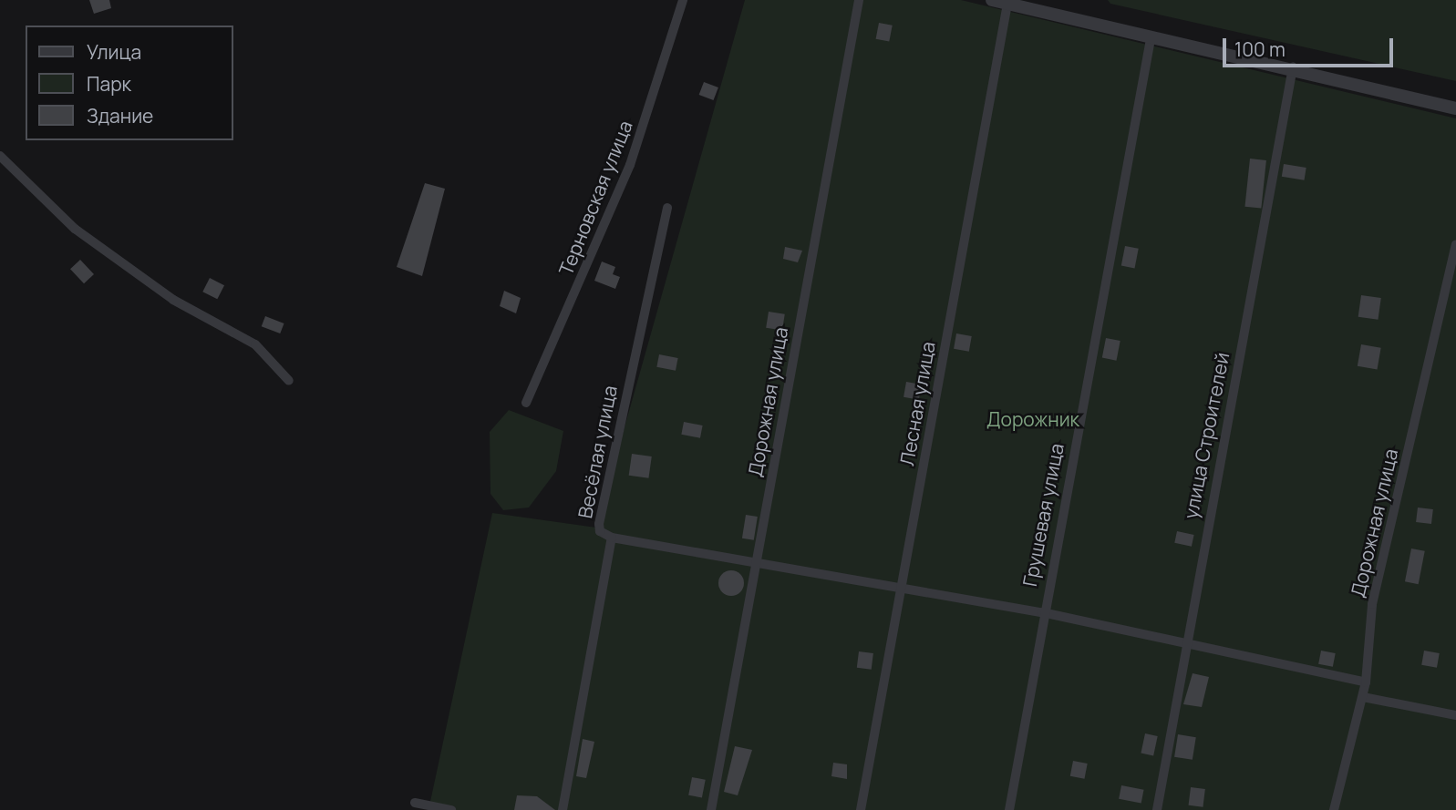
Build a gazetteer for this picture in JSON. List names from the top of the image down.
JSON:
{
  "streets": {
    "street": [
      "Терновская улица",
      "Дорожная улица",
      "Лесная улица",
      "улица Строителей",
      "Весёлая улица",
      "Грушевая улица"
    ]
  },
  "parks": ["Дорожник"],
  "legend": ["Улица", "Парк", "Здание"],
  "scale_bar": "100 m"
}
